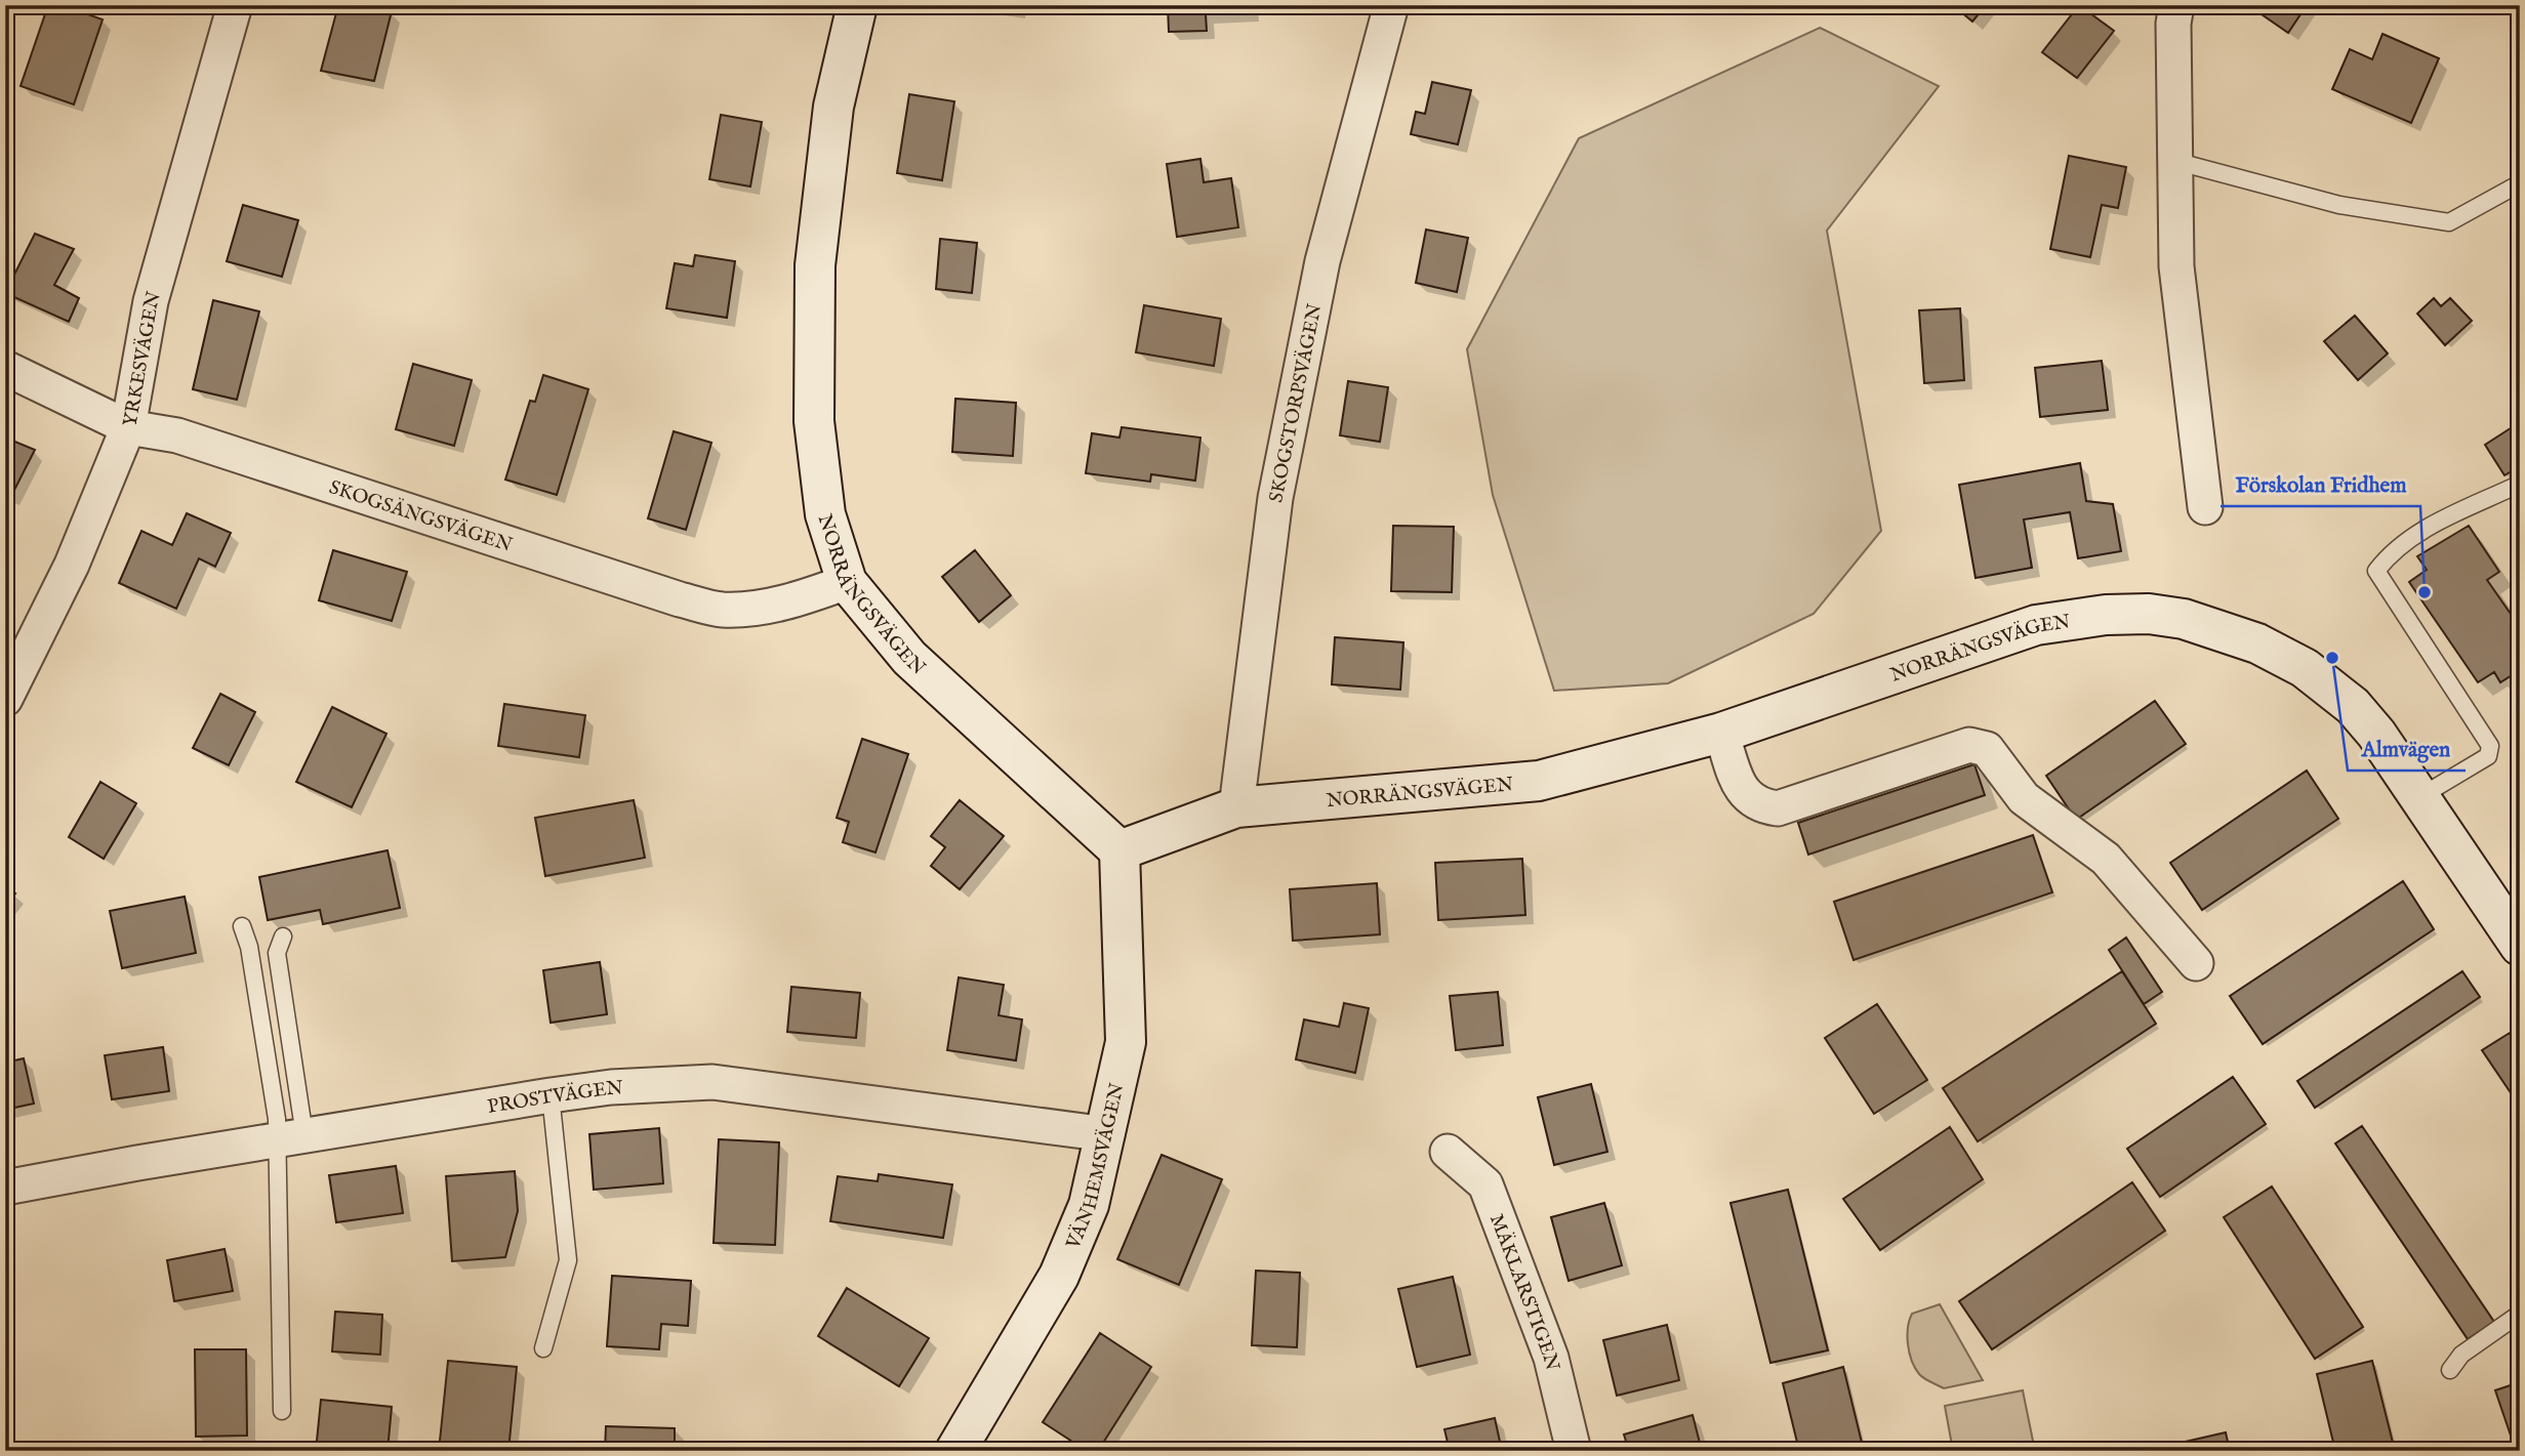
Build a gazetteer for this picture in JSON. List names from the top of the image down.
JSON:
{
  "streets": {
    "street": [
      "YRKESVÄGEN",
      "SKOGSTORPSVÄGEN",
      "SKOGSÄNGSVÄGEN",
      "NORRÄNGSVÄGEN",
      "PROSTVÄGEN",
      "VÄNHEMSVÄGEN",
      "MÄKLARSTIGEN"
    ]
  },
  "crossings": [
    ["YRKESVÄGEN", "SKOGSÄNGSVÄGEN"],
    ["SKOGSTORPSVÄGEN", "NORRÄNGSVÄGEN"],
    ["SKOGSÄNGSVÄGEN", "NORRÄNGSVÄGEN"],
    ["NORRÄNGSVÄGEN", "VÄNHEMSVÄGEN"],
    ["PROSTVÄGEN", "VÄNHEMSVÄGEN"]
  ],
  "places": ["Förskolan Fridhem", "Almvägen"]
}
